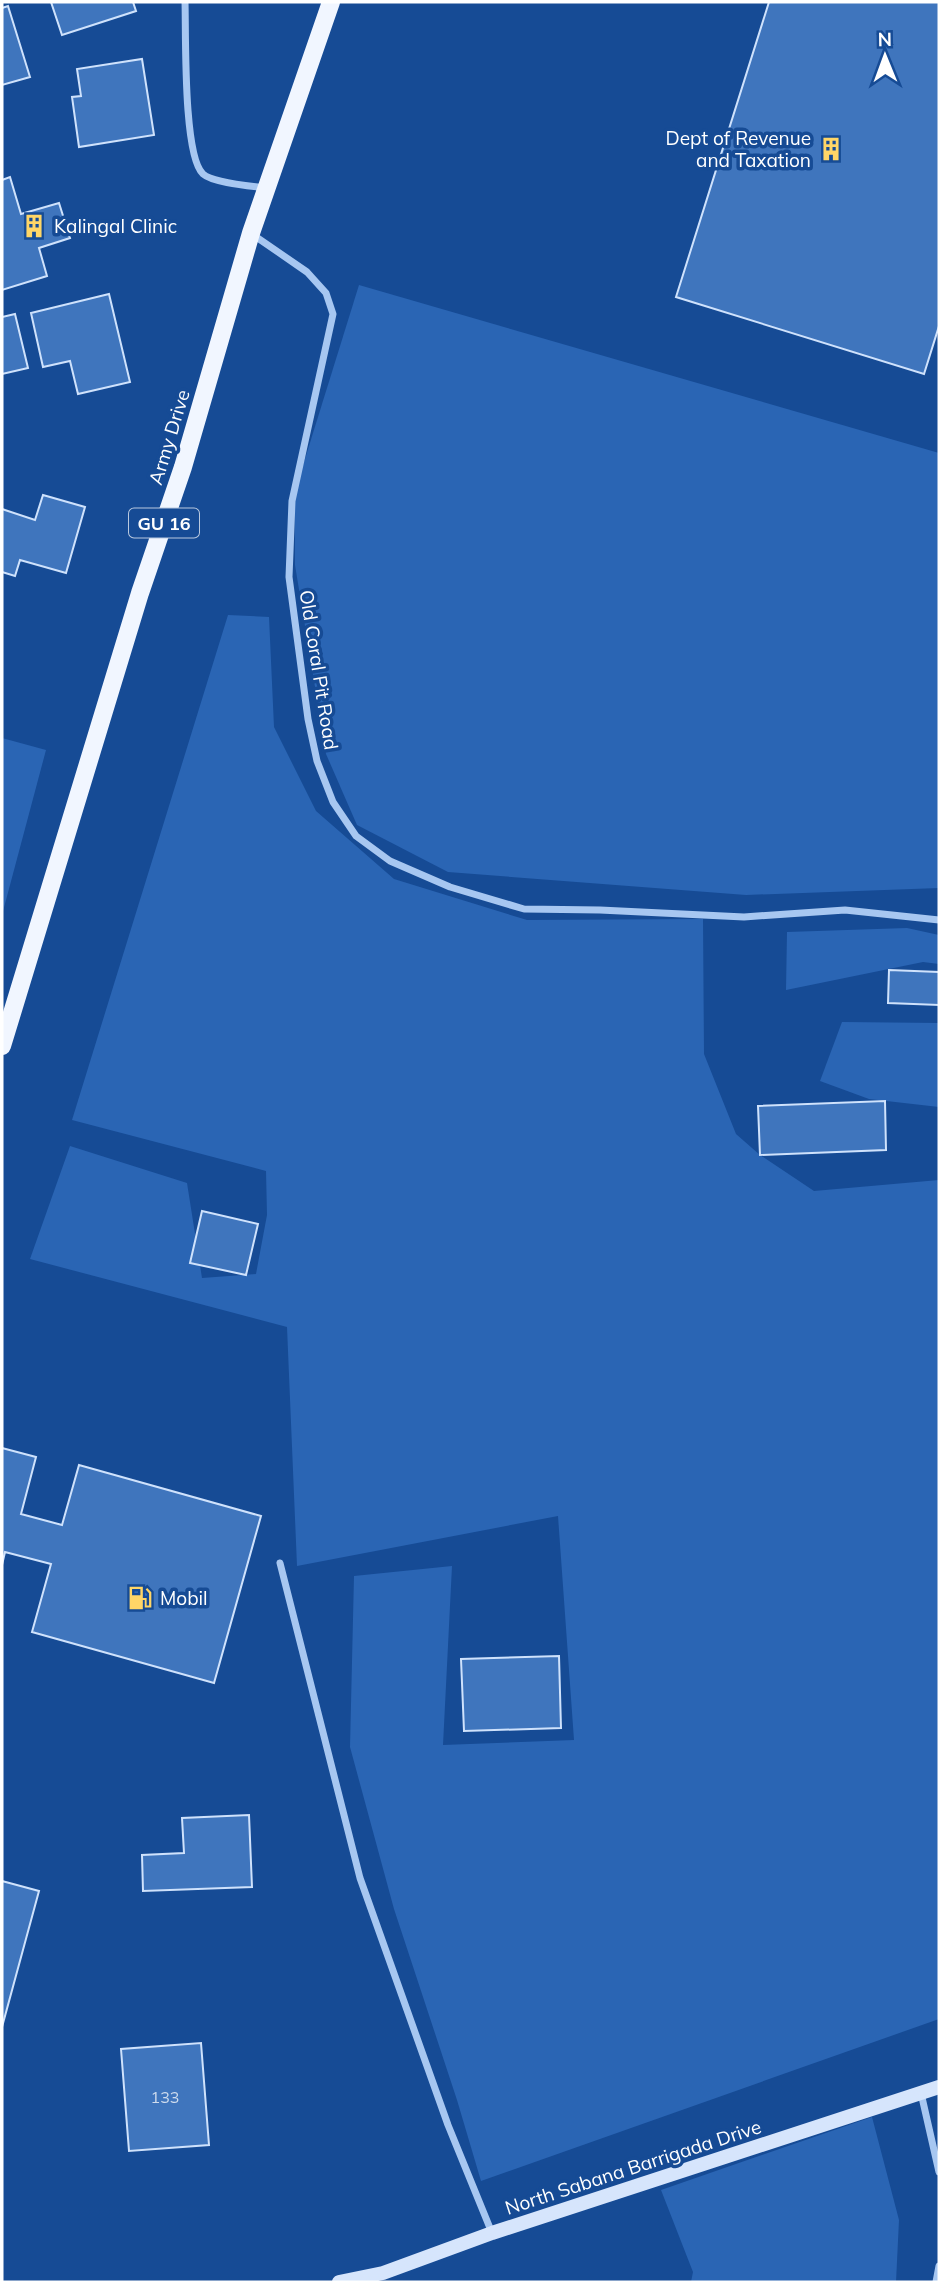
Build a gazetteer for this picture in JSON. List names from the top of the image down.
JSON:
{
  "streets": {
    "main road": ["Army Drive", "GU 16", "North Sabana Barrigada Drive"],
    "street": ["Old Coral Pit Road"]
  },
  "crossings": [
    ["Army Drive", "Old Coral Pit Road"]
  ],
  "places": {
    "building": ["Dept of Revenue and Taxation", "Kalingal Clinic"],
    "fuel station": ["Mobil"]
  },
  "house_numbers": ["133"],
  "north": "top"
}
